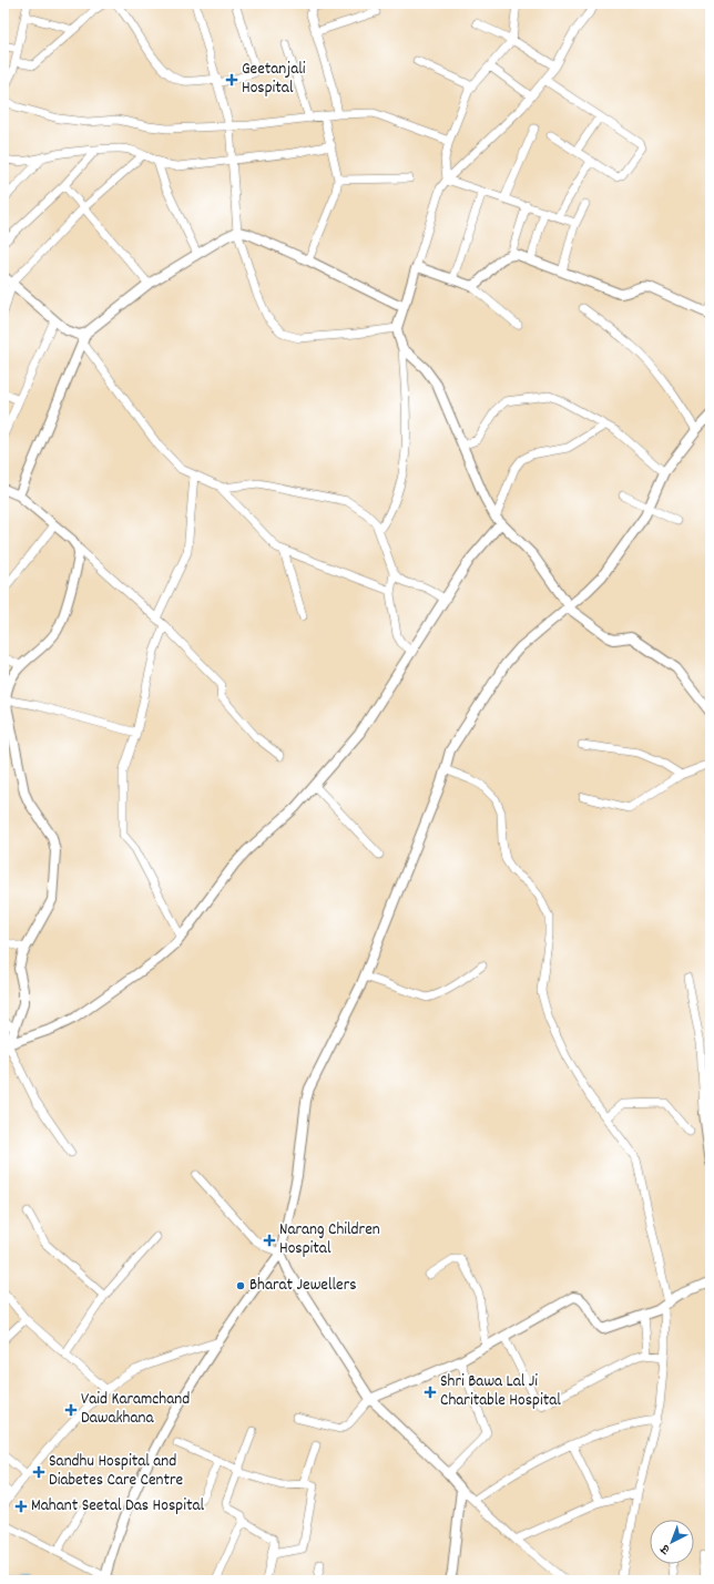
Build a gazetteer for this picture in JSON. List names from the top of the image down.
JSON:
{
  "places": {
    "health": [
      "Geetanjali Hospital",
      "Narang Children Hospital",
      "Shri Bawa Lal Ji Charitable Hospital",
      "Vaid Karamchand Dawakhana",
      "Sandhu Hospital and Diabetes Care Centre",
      "Mahant Seetal Das Hospital"
    ],
    "other": ["Bharat Jewellers"]
  },
  "north": "bottom left"
}
